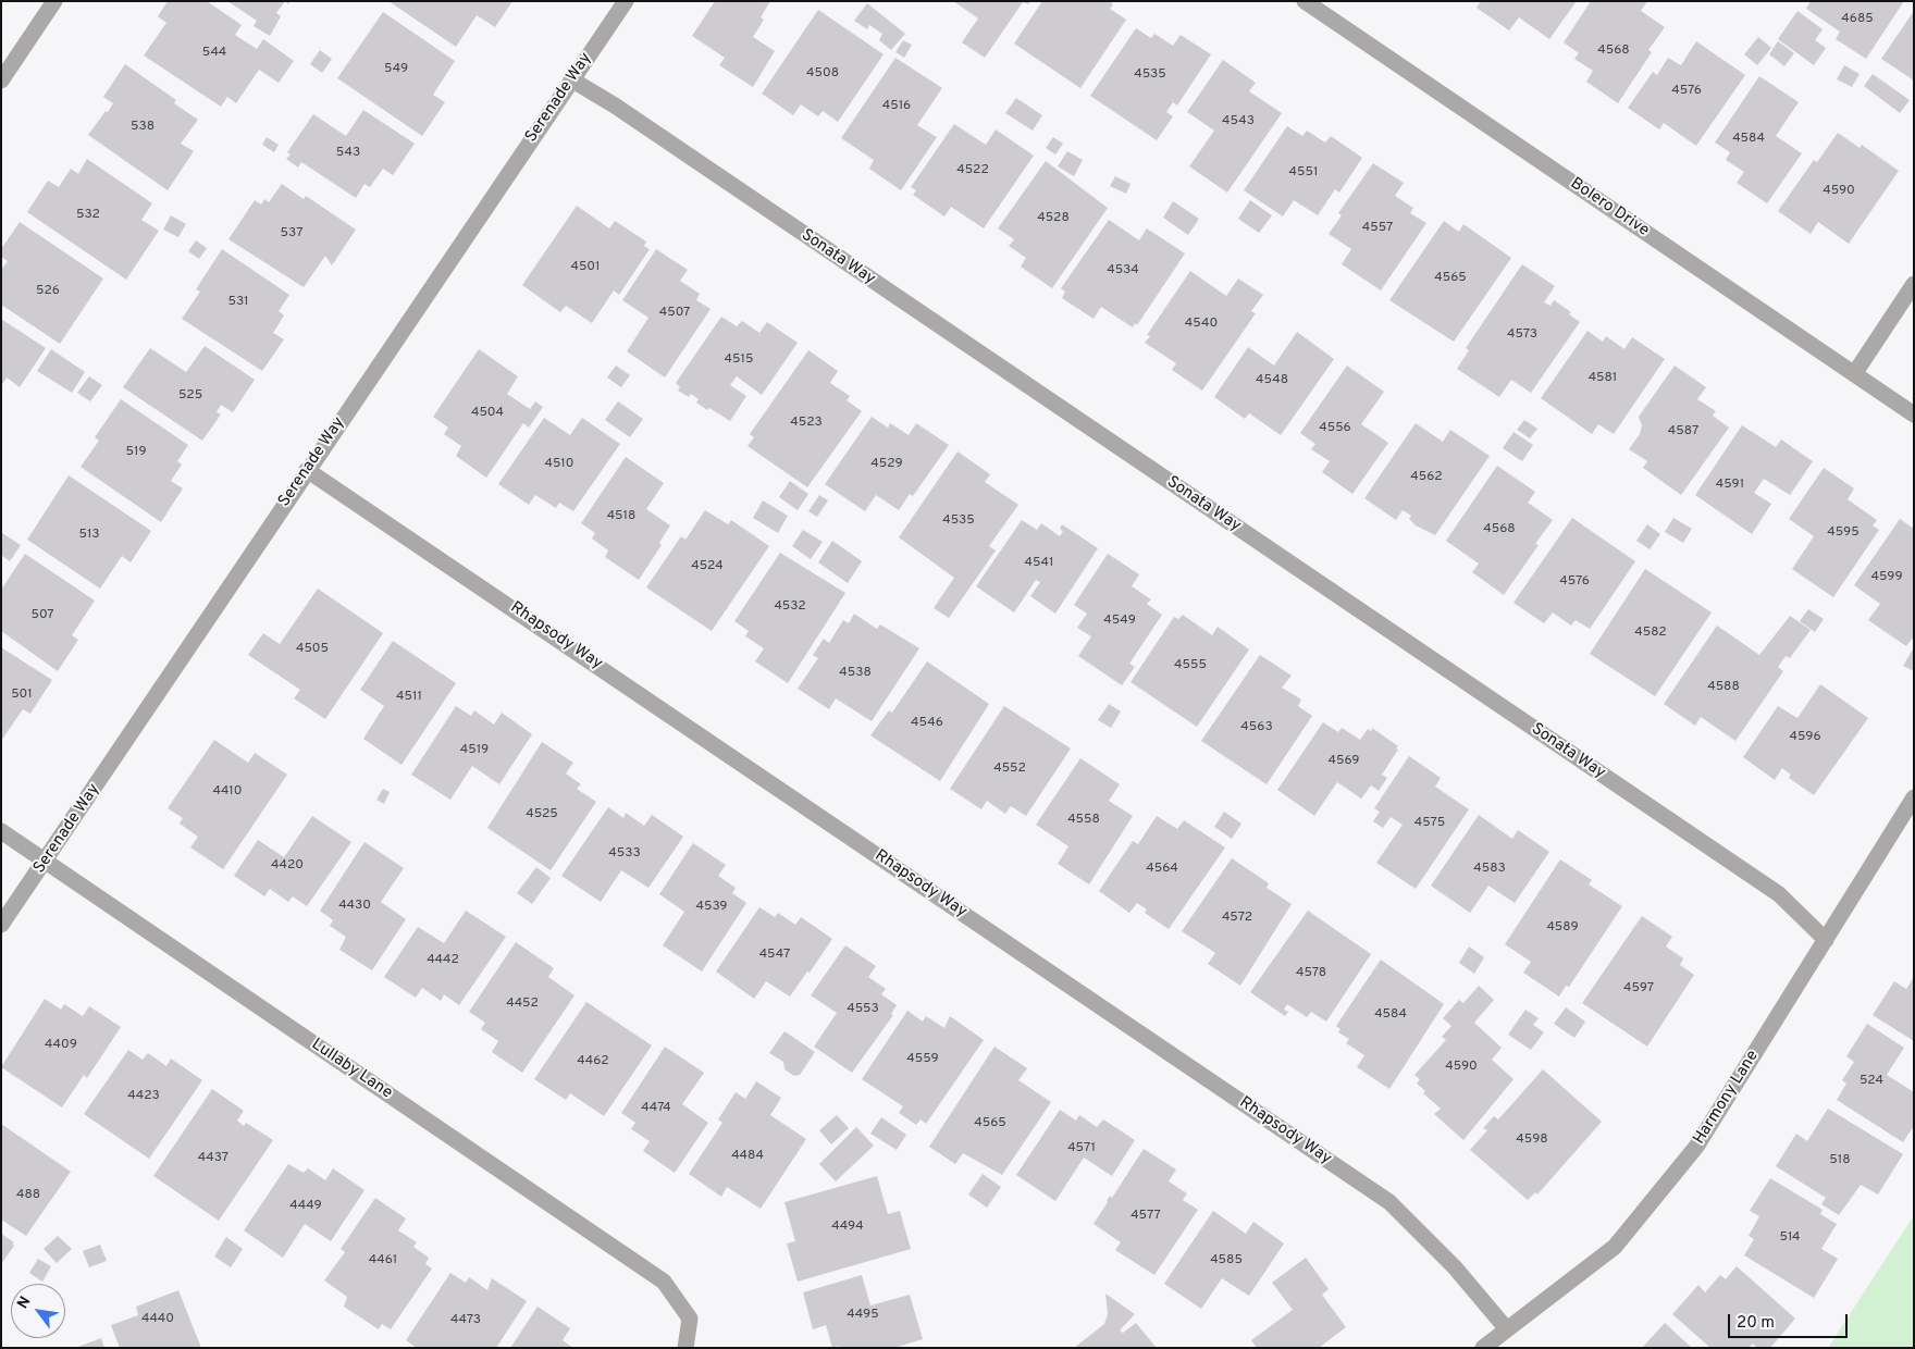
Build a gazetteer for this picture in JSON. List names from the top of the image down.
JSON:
{
  "streets": {
    "street": [
      "Serenade Way",
      "Bolero Drive",
      "Sonata Way",
      "Rhapsody Way",
      "Lullaby Lane",
      "Harmony Lane"
    ]
  },
  "crossings": [
    ["Serenade Way", "Sonata Way"],
    ["Serenade Way", "Rhapsody Way"],
    ["Serenade Way", "Lullaby Lane"],
    ["Sonata Way", "Harmony Lane"],
    ["Rhapsody Way", "Harmony Lane"]
  ],
  "house_numbers": [
    "4685",
    "4568",
    "544",
    "549",
    "4508",
    "4535",
    "4576",
    "4516",
    "4543",
    "538",
    "4584",
    "543",
    "4522",
    "4551",
    "4590",
    "532",
    "4528",
    "4557",
    "537",
    "4501",
    "4534",
    "4565",
    "526",
    "531",
    "4507",
    "4540",
    "4573",
    "4515",
    "4581",
    "4548",
    "525",
    "4504",
    "4523",
    "4556",
    "4587",
    "519",
    "4510",
    "4529",
    "4562",
    "4591",
    "4518",
    "4535",
    "4568",
    "4595",
    "513",
    "4541",
    "4524",
    "4599",
    "4576",
    "4532",
    "507",
    "4549",
    "4582",
    "4505",
    "4555",
    "4538",
    "4588",
    "501",
    "4511",
    "4546",
    "4563",
    "4596",
    "4519",
    "4569",
    "4552",
    "4410",
    "4525",
    "4558",
    "4575",
    "4533",
    "4420",
    "4564",
    "4583",
    "4430",
    "4539",
    "4572",
    "4589",
    "4547",
    "4442",
    "4578",
    "4597",
    "4452",
    "4553",
    "4584",
    "4409",
    "4559",
    "4462",
    "4590",
    "524",
    "4423",
    "4474",
    "4565",
    "4598",
    "4571",
    "4484",
    "4437",
    "518",
    "488",
    "4449",
    "4577",
    "4494",
    "514",
    "4461",
    "4585",
    "4495",
    "4440",
    "4473"
  ],
  "scale_bar": "20 m",
  "north": "top left"
}
